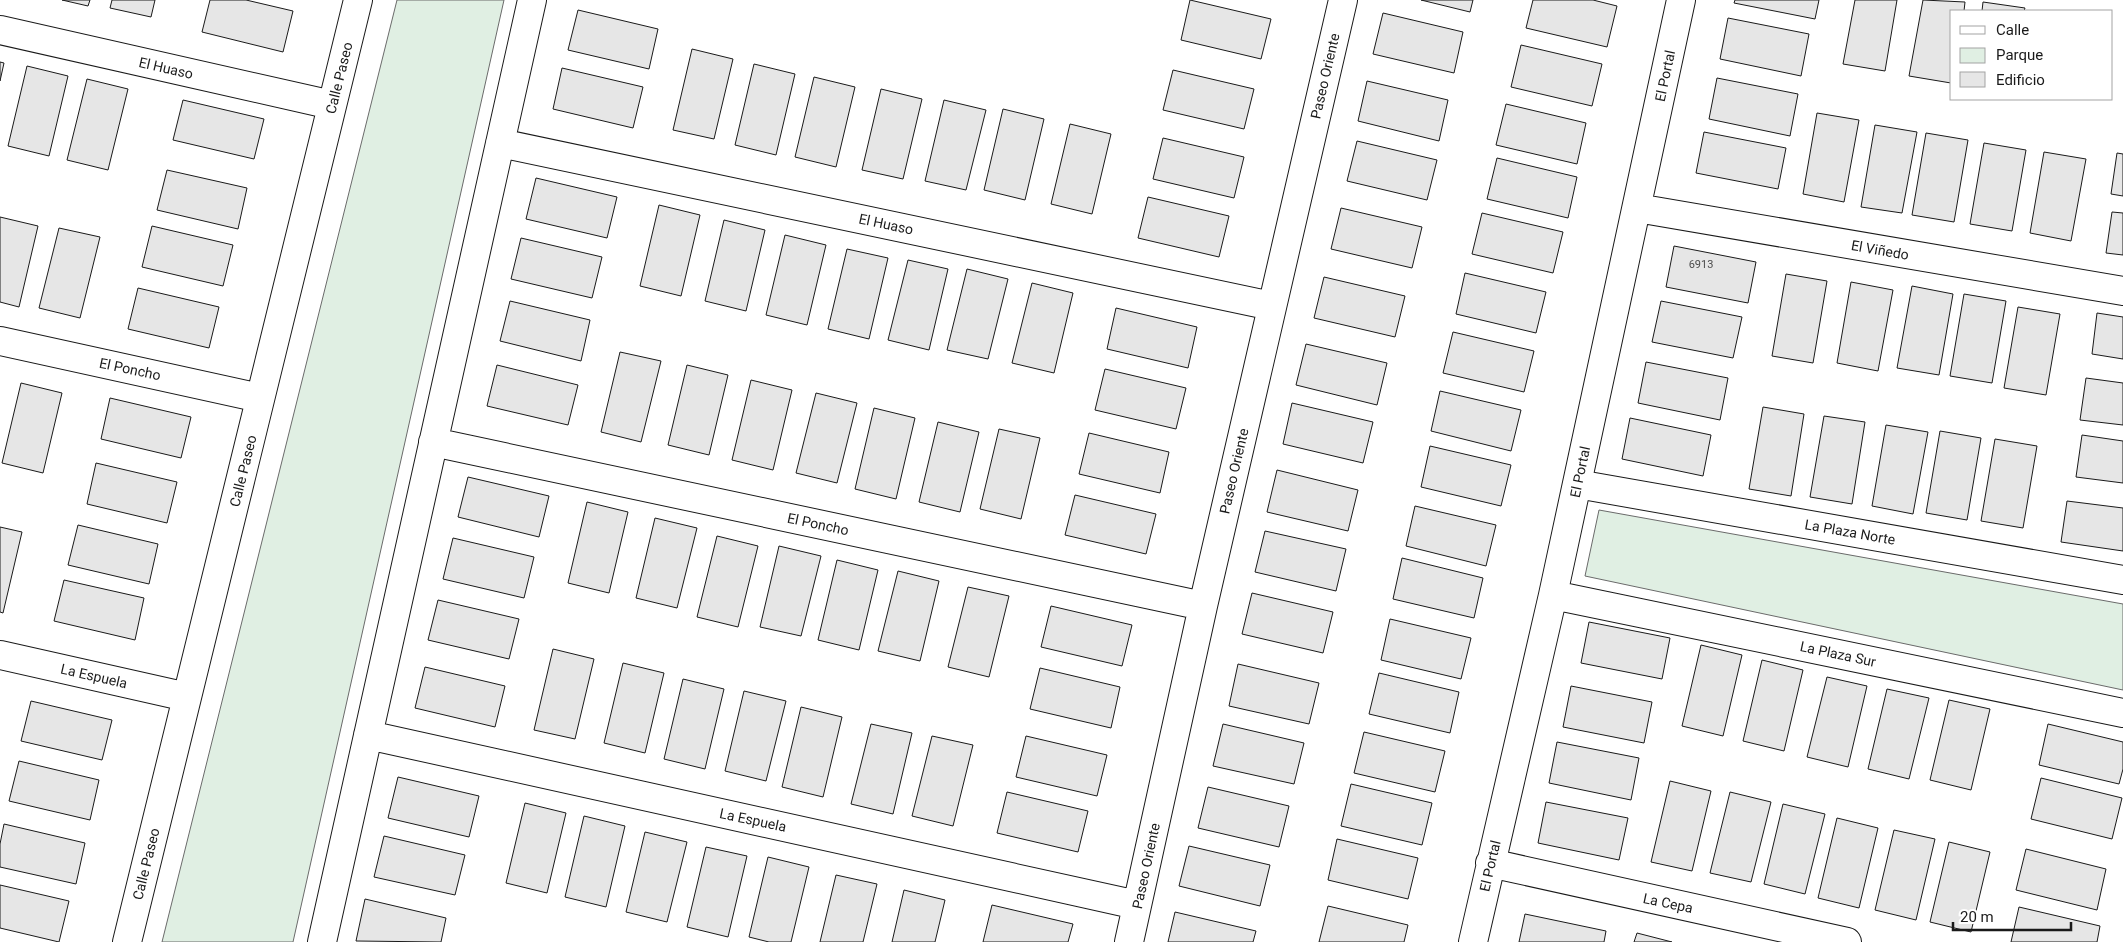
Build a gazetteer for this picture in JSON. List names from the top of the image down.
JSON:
{
  "streets": {
    "street": [
      "El Huaso",
      "Paseo Oriente",
      "El Portal",
      "Calle Paseo",
      "El Viñedo",
      "El Poncho",
      "La Plaza Norte",
      "La Plaza Sur",
      "La Espuela",
      "La Cepa"
    ]
  },
  "crossings": [
    ["El Huaso", "Paseo Oriente"],
    ["El Huaso", "Calle Paseo"],
    ["Paseo Oriente", "El Poncho"],
    ["Paseo Oriente", "La Espuela"],
    ["El Portal", "El Viñedo"],
    ["El Portal", "La Plaza Norte"],
    ["El Portal", "La Plaza Sur"],
    ["El Portal", "La Cepa"],
    ["Calle Paseo", "El Poncho"],
    ["Calle Paseo", "La Espuela"]
  ],
  "house_numbers": ["6913"],
  "legend": ["Calle", "Parque", "Edificio"],
  "scale_bar": "20 m"
}
